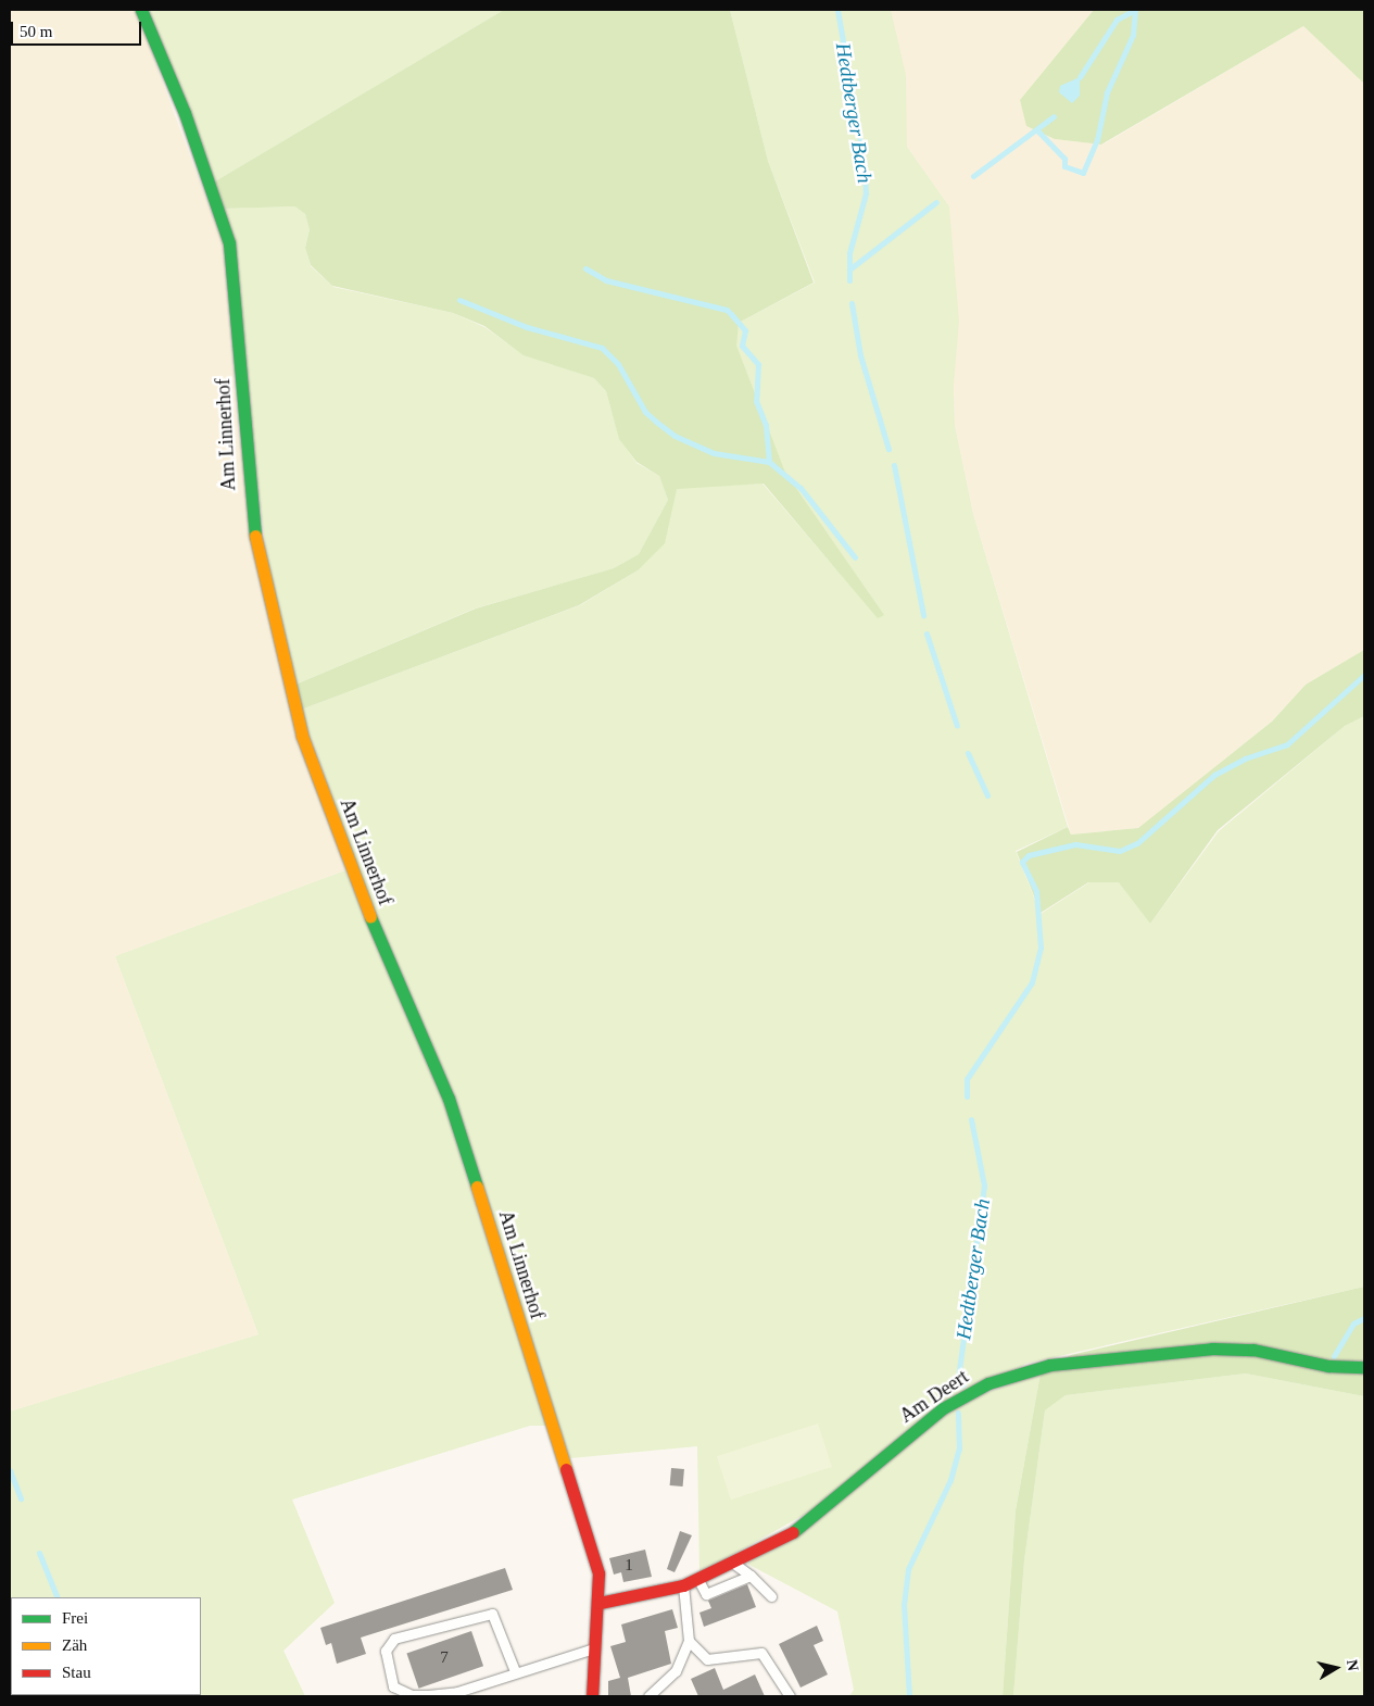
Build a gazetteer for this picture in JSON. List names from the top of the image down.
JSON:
{
  "streets": {
    "street": ["Am Linnerhof", "Am Deert"]
  },
  "crossings": [
    ["Am Linnerhof", "Am Deert"]
  ],
  "water": ["Hedtberger Bach"],
  "house_numbers": ["1", "7"],
  "legend": ["Frei", "Zäh", "Stau"],
  "scale_bar": "50 m",
  "north": "right"
}
